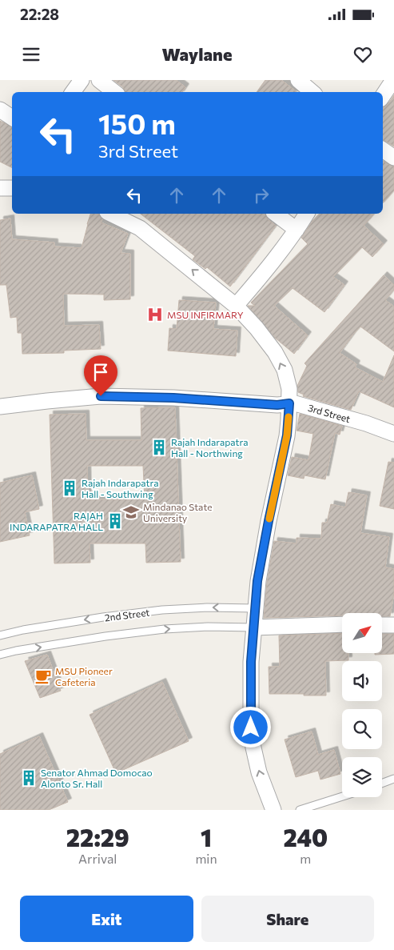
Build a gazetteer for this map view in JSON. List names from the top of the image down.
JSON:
{
  "streets": {
    "street": ["3rd Street"],
    "lane": ["2nd Street"]
  },
  "places": {
    "hospital": ["MSU INFIRMARY"],
    "building": [
      "Rajah Indarapatra Hall - Northwing",
      "Rajah Indarapatra Hall - Southwing",
      "RAJAH INDARAPATRA HALL",
      "Senator Ahmad Domocao Alonto Sr. Hall"
    ],
    "school or university": ["Mindanao State University"],
    "cafe": ["MSU Pioneer Cafeteria"]
  },
  "north": "top right",
  "page": {
    "status": "22:28",
    "header": "Waylane",
    "turn": ["150 m", "3rd Street"],
    "eta": [
      "22:29",
      "Arrival",
      "1",
      "min",
      "240",
      "m"
    ],
    "buttons": ["Exit", "Share"]
  }
}
